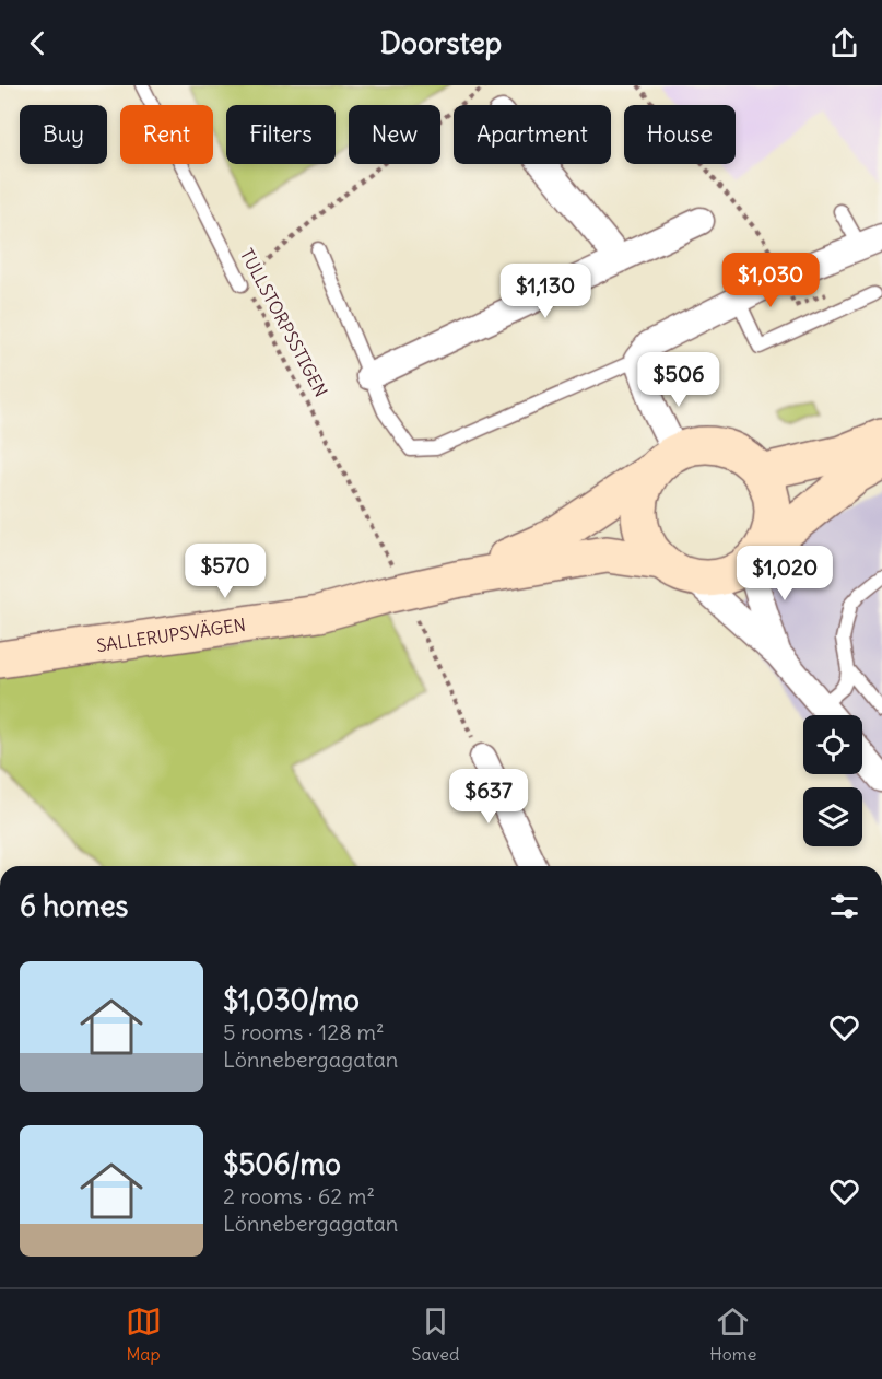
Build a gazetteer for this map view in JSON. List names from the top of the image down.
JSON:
{
  "streets": {
    "main road": ["SALLERUPSVÄGEN"],
    "lane": ["TULLSTORPSSTIGEN"]
  },
  "page": {
    "header": "Doorstep",
    "chip": [
      "Buy",
      "Rent",
      "Filters",
      "New",
      "Apartment",
      "House"
    ],
    "price": [
      "$1,030",
      "$1,130",
      "$506",
      "$570",
      "$1,020",
      "$637"
    ],
    "heading": "6 homes",
    "list": [
      {
        "name": "$1,030/mo",
        "note": "5 rooms · 128 m² · Lönnebergagatan"
      },
      {
        "name": "$506/mo",
        "note": "2 rooms · 62 m² · Lönnebergagatan"
      }
    ],
    "tabs": ["Map", "Saved", "Home"]
  }
}
